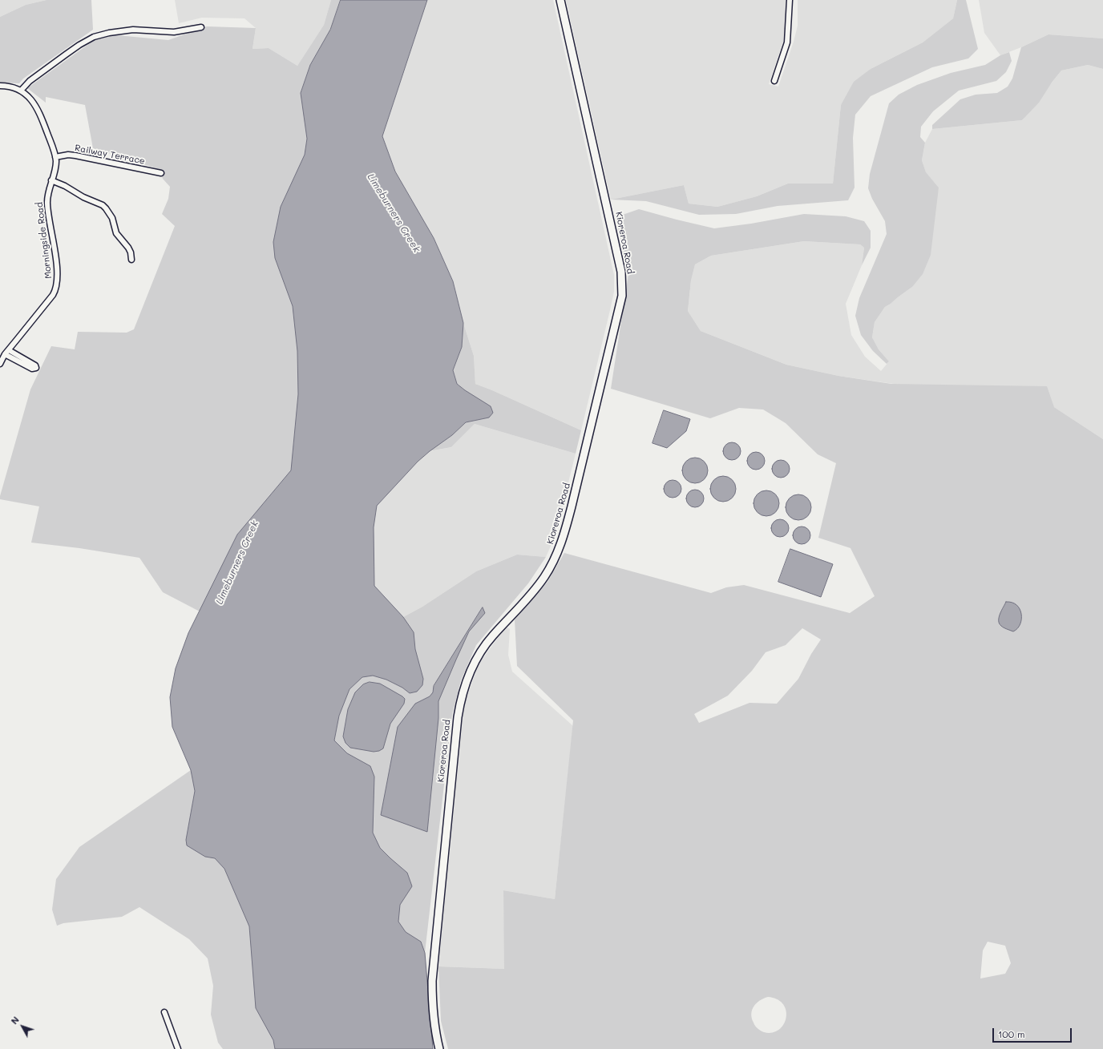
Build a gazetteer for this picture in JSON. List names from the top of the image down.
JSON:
{
  "streets": {
    "main road": ["Kioreroa Road"],
    "street": ["Railway Terrace", "Morningside Road"]
  },
  "crossings": [
    ["Railway Terrace", "Morningside Road"]
  ],
  "water": ["Limeburners Creek"],
  "scale_bar": "100 m",
  "north": "top left"
}
